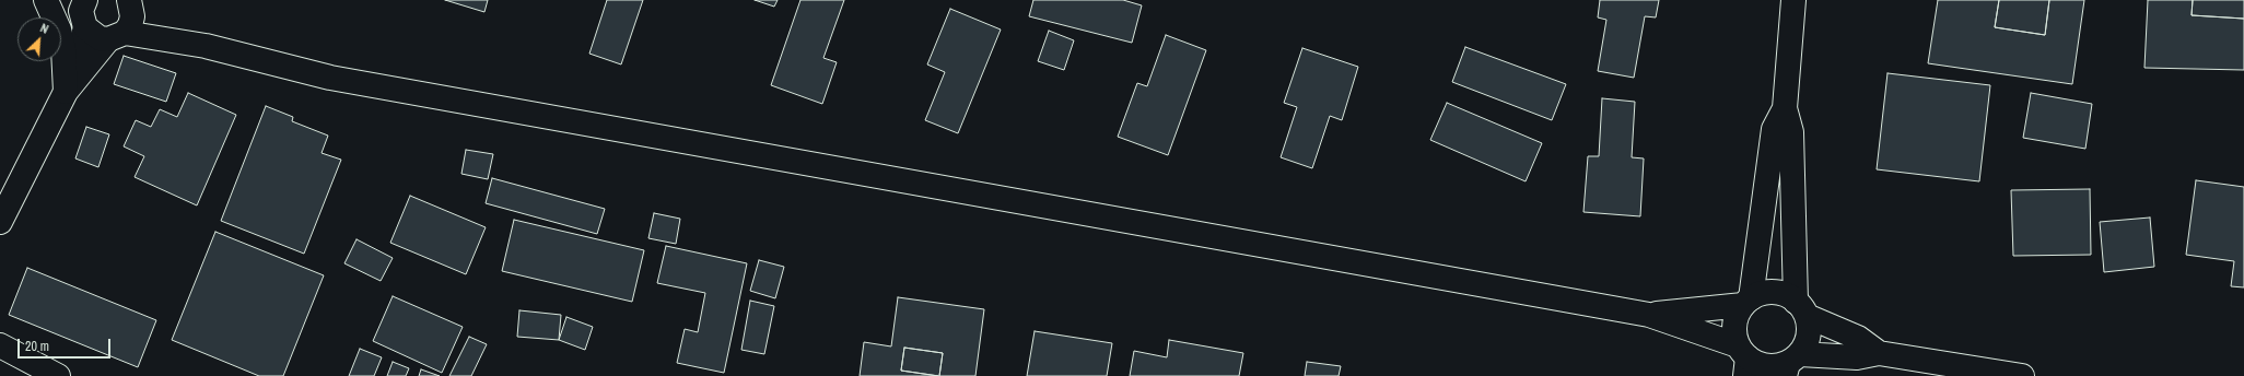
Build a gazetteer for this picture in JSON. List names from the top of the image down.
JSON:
{
  "scale_bar": "20 m",
  "north": "top right"
}
